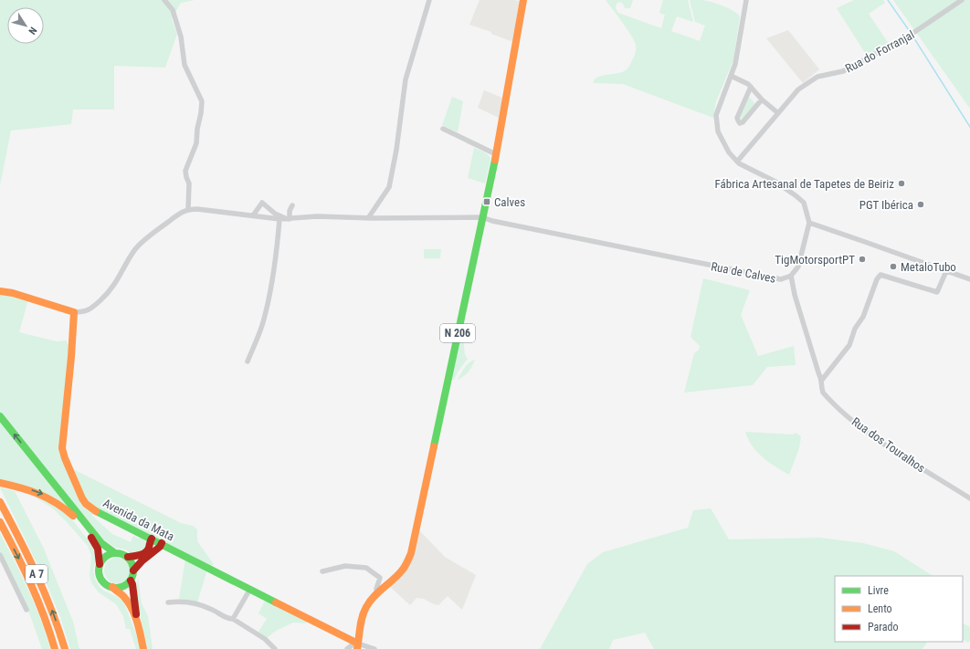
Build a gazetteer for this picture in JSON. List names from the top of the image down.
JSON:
{
  "streets": {
    "main road": ["N 206", "Avenida da Mata", "A 7"],
    "street": ["Rua do Forranjal", "Rua de Calves", "Rua dos Touralhos"]
  },
  "crossings": [
    ["Rua do Forranjal", "Rua de Calves"],
    ["Rua de Calves", "N 206"],
    ["Rua de Calves", "Rua dos Touralhos"],
    ["N 206", "Avenida da Mata"]
  ],
  "places": {
    "other": [
      "Fábrica Artesanal de Tapetes de Beiriz",
      "PGT Ibérica",
      "TigMotorsportPT",
      "MetaloTubo"
    ],
    "transit": ["Calves"]
  },
  "legend": ["Livre", "Lento", "Parado"],
  "north": "bottom right"
}
